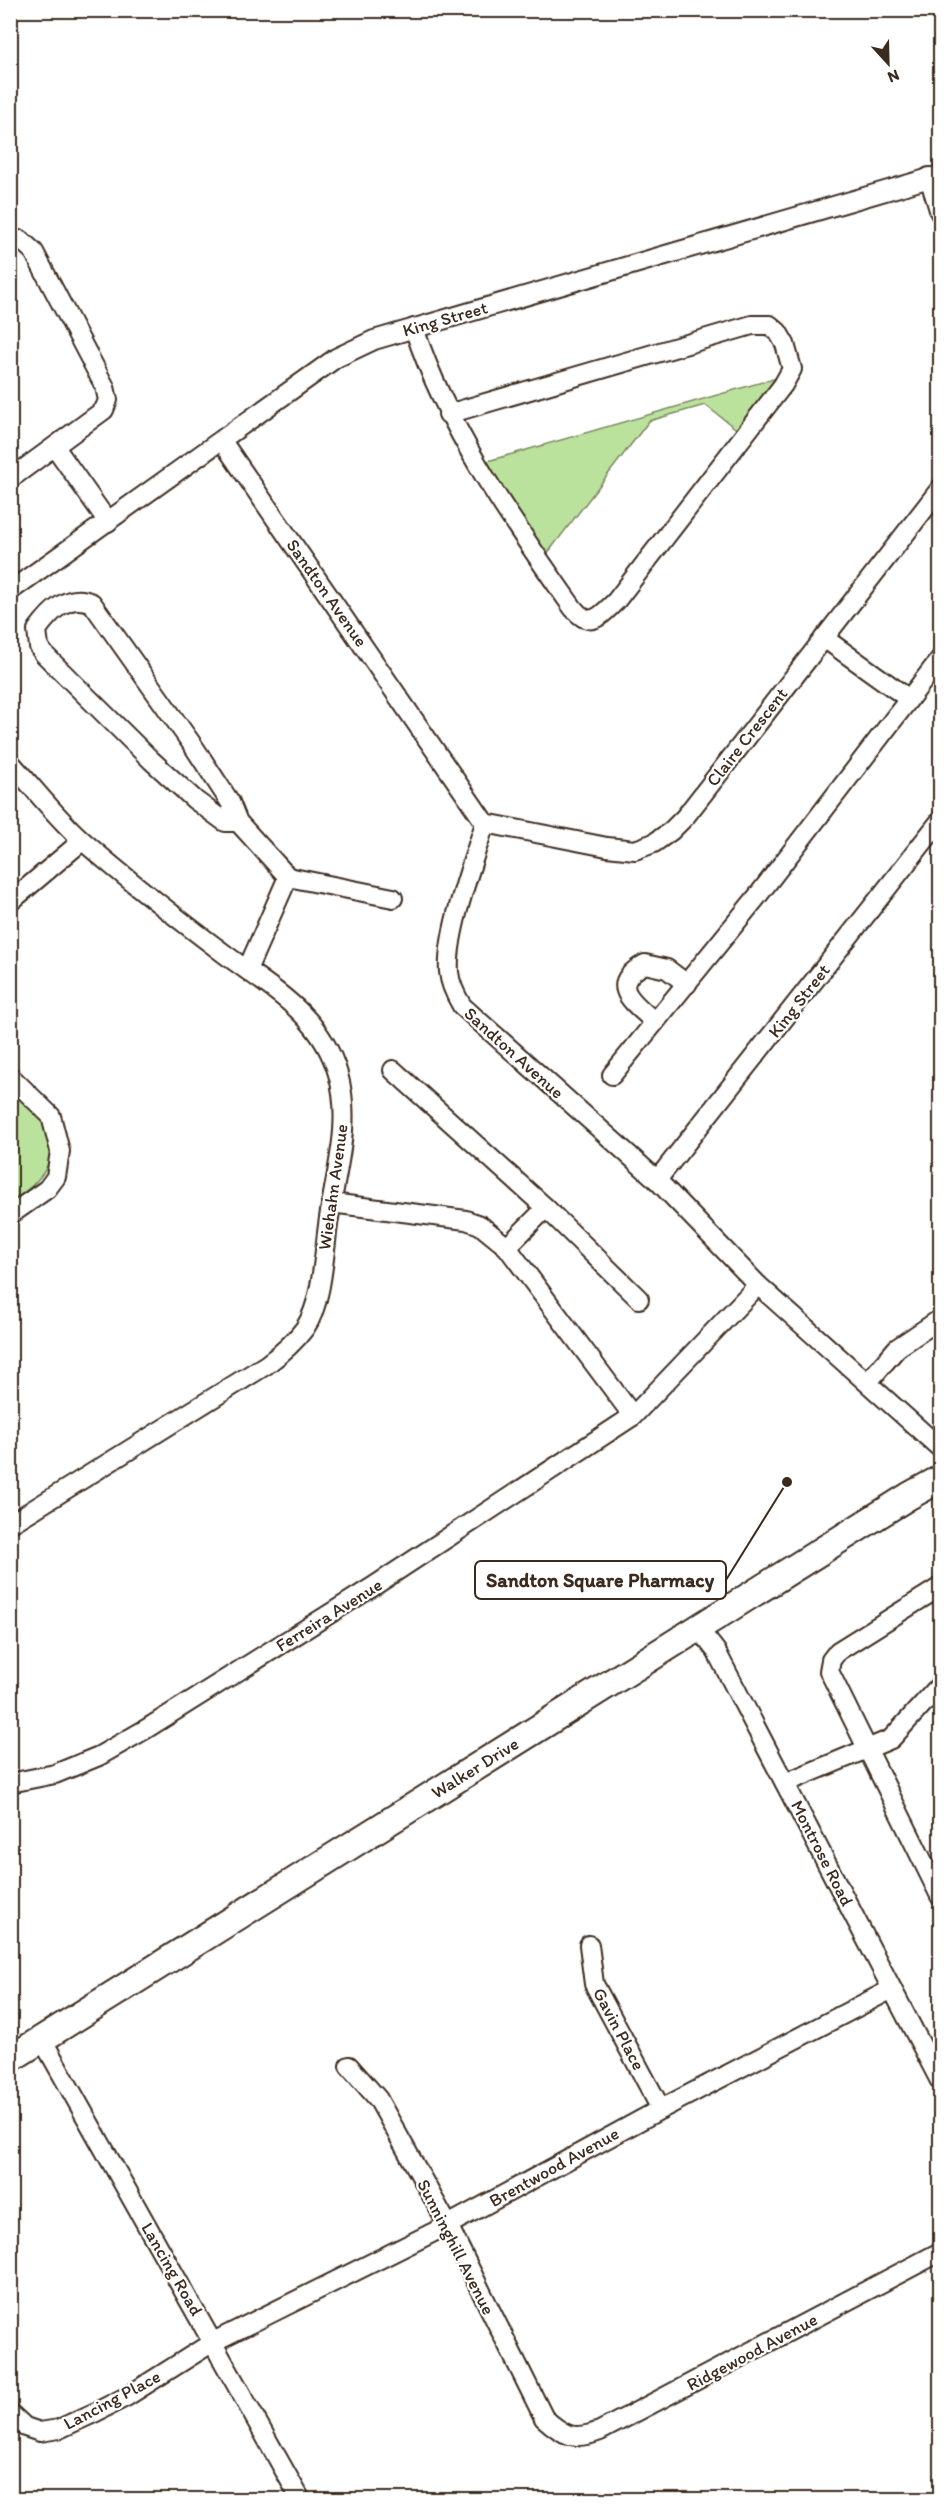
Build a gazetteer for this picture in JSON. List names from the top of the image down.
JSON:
{
  "streets": {
    "street": [
      "King Street",
      "Sandton Avenue",
      "Claire Crescent",
      "Wiehahn Avenue",
      "Ferreira Avenue",
      "Walker Drive",
      "Montrose Road",
      "Gavin Place",
      "Brentwood Avenue",
      "Sunninghill Avenue",
      "Lancing Road",
      "Ridgewood Avenue",
      "Lancing Place"
    ]
  },
  "crossings": [
    ["King Street", "Sandton Avenue"],
    ["Sandton Avenue", "Claire Crescent"],
    ["Sandton Avenue", "Ferreira Avenue"],
    ["Walker Drive", "Montrose Road"],
    ["Walker Drive", "Lancing Road"],
    ["Montrose Road", "Brentwood Avenue"],
    ["Gavin Place", "Brentwood Avenue"],
    ["Brentwood Avenue", "Sunninghill Avenue"],
    ["Brentwood Avenue", "Lancing Road"],
    ["Brentwood Avenue", "Lancing Place"],
    ["Sunninghill Avenue", "Ridgewood Avenue"],
    ["Lancing Road", "Lancing Place"]
  ],
  "places": ["Sandton Square Pharmacy"],
  "north": "bottom"
}
